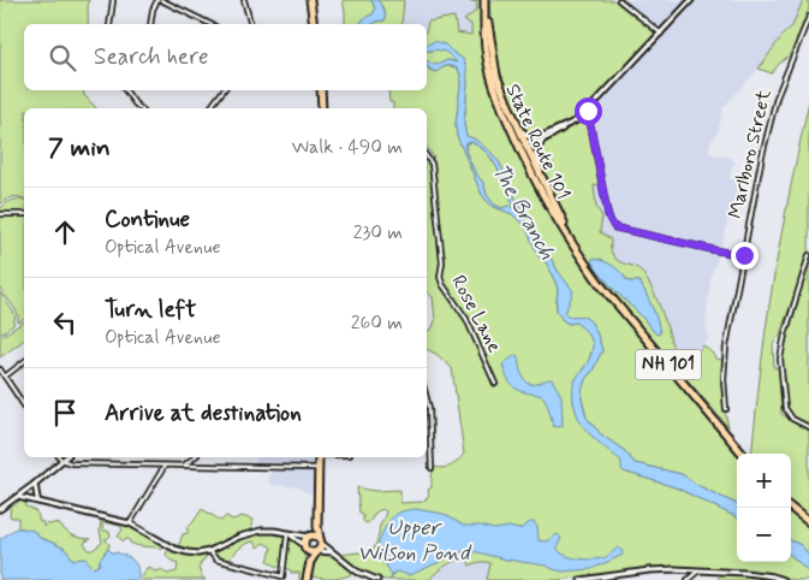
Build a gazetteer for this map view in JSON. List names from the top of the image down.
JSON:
{
  "streets": {
    "highway": ["State Route 101", "NH 101"],
    "street": ["Marlboro Street", "Rose Lane"]
  },
  "water": ["The Branch", "Upper Wilson Pond"],
  "page": {
    "search": "Search here",
    "heading": ["7 min", "Walk · 490 m"],
    "list": [
      ["Continue", "Optical Avenue", "230 m"],
      ["Turn left", "Optical Avenue", "260 m"],
      "Arrive at destination"
    ],
    "map_buttons": ["+", "−"]
  }
}
